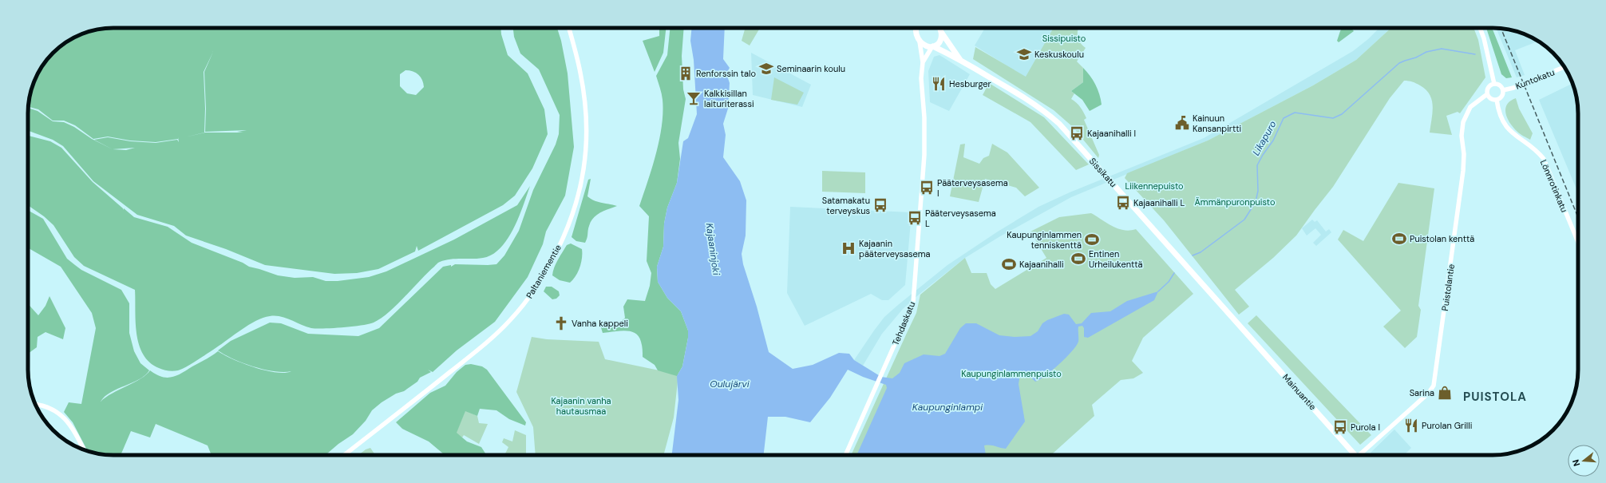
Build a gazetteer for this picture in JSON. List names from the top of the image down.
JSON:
{
  "streets": {
    "main road": ["Sissikatu", "Mainuantie"],
    "street": [
      "Kuntokatu",
      "Lönnrotinkatu",
      "Paltaniementie",
      "Puistolantie",
      "Tehdaskatu"
    ]
  },
  "crossings": [
    ["Kuntokatu", "Lönnrotinkatu"],
    ["Kuntokatu", "Puistolantie"],
    ["Sissikatu", "Tehdaskatu"],
    ["Sissikatu", "Mainuantie"],
    ["Lönnrotinkatu", "Puistolantie"]
  ],
  "districts": ["PUISTOLA"],
  "water": [
    "Likapuro",
    "Kajaaninjoki",
    "Oulujärvi",
    "Kaupunginlampi"
  ],
  "parks": [
    "Sissipuisto",
    "Liikennepuisto",
    "Ämmänpuronpuisto",
    "Kaupunginlammenpuisto",
    "Kajaanin vanha hautausmaa"
  ],
  "places": {
    "school or university": ["Keskuskoulu", "Seminaarin koulu"],
    "building": ["Renforssin talo"],
    "restaurant": ["Hesburger", "Purolan Grilli"],
    "bar": ["Kalkkisillan laituriterassi"],
    "public building": ["Kainuun Kansanpirtti"],
    "bus stop": [
      "Kajaanihalli I",
      "Pääterveysasema I",
      "Kajaanihalli L",
      "Satamakatu terveyskus",
      "Pääterveysasema L",
      "Purola I"
    ],
    "sports": [
      "Puistolan kenttä",
      "Kaupunginlammen tenniskenttä",
      "Entinen Urheilukenttä",
      "Kajaanihalli"
    ],
    "hospital": ["Kajaanin pääterveysasema"],
    "church": ["Vanha kappeli"],
    "shop": ["Sarina"]
  },
  "north": "left"
}
